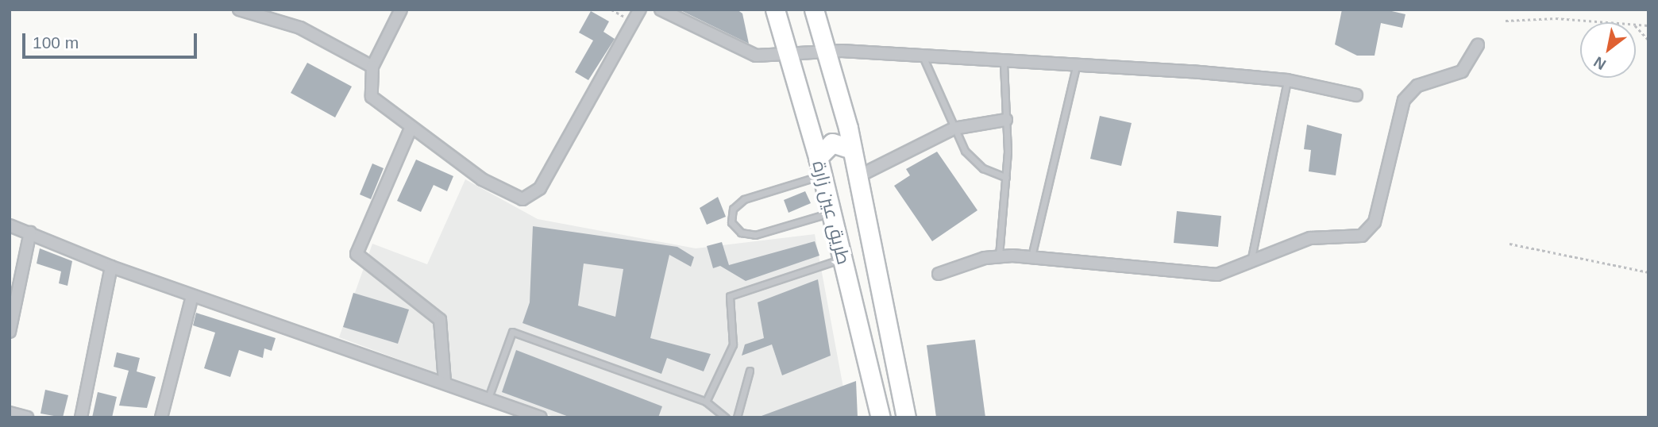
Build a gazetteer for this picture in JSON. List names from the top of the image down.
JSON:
{
  "streets": {
    "main road": ["طريق عين زارة"]
  },
  "scale_bar": "100 m",
  "north": "bottom left"
}
